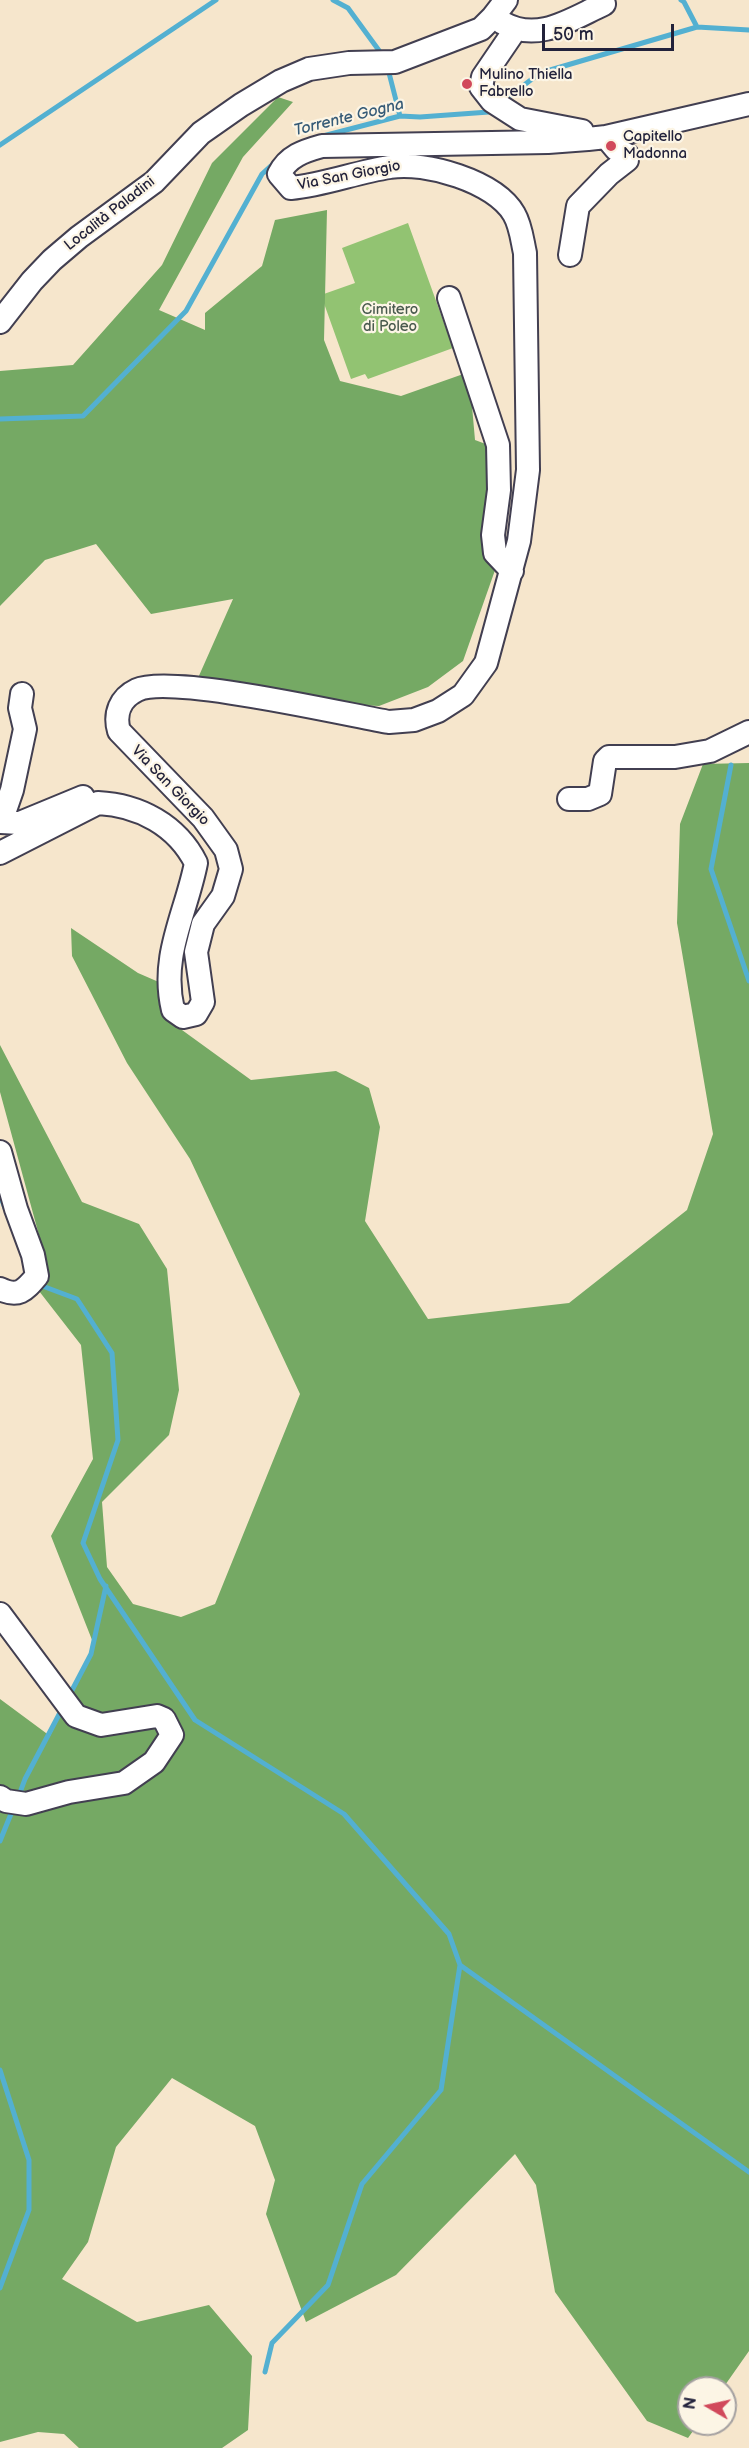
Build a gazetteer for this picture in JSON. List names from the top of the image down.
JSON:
{
  "streets": {
    "street": ["Via San Giorgio", "Località Paladini"]
  },
  "water": ["Torrente Gogna"],
  "parks": ["Cimitero di Poleo"],
  "places": ["Mulino Thiella Fabrello", "Capitello Madonna"],
  "scale_bar": "50 m",
  "north": "left"
}
